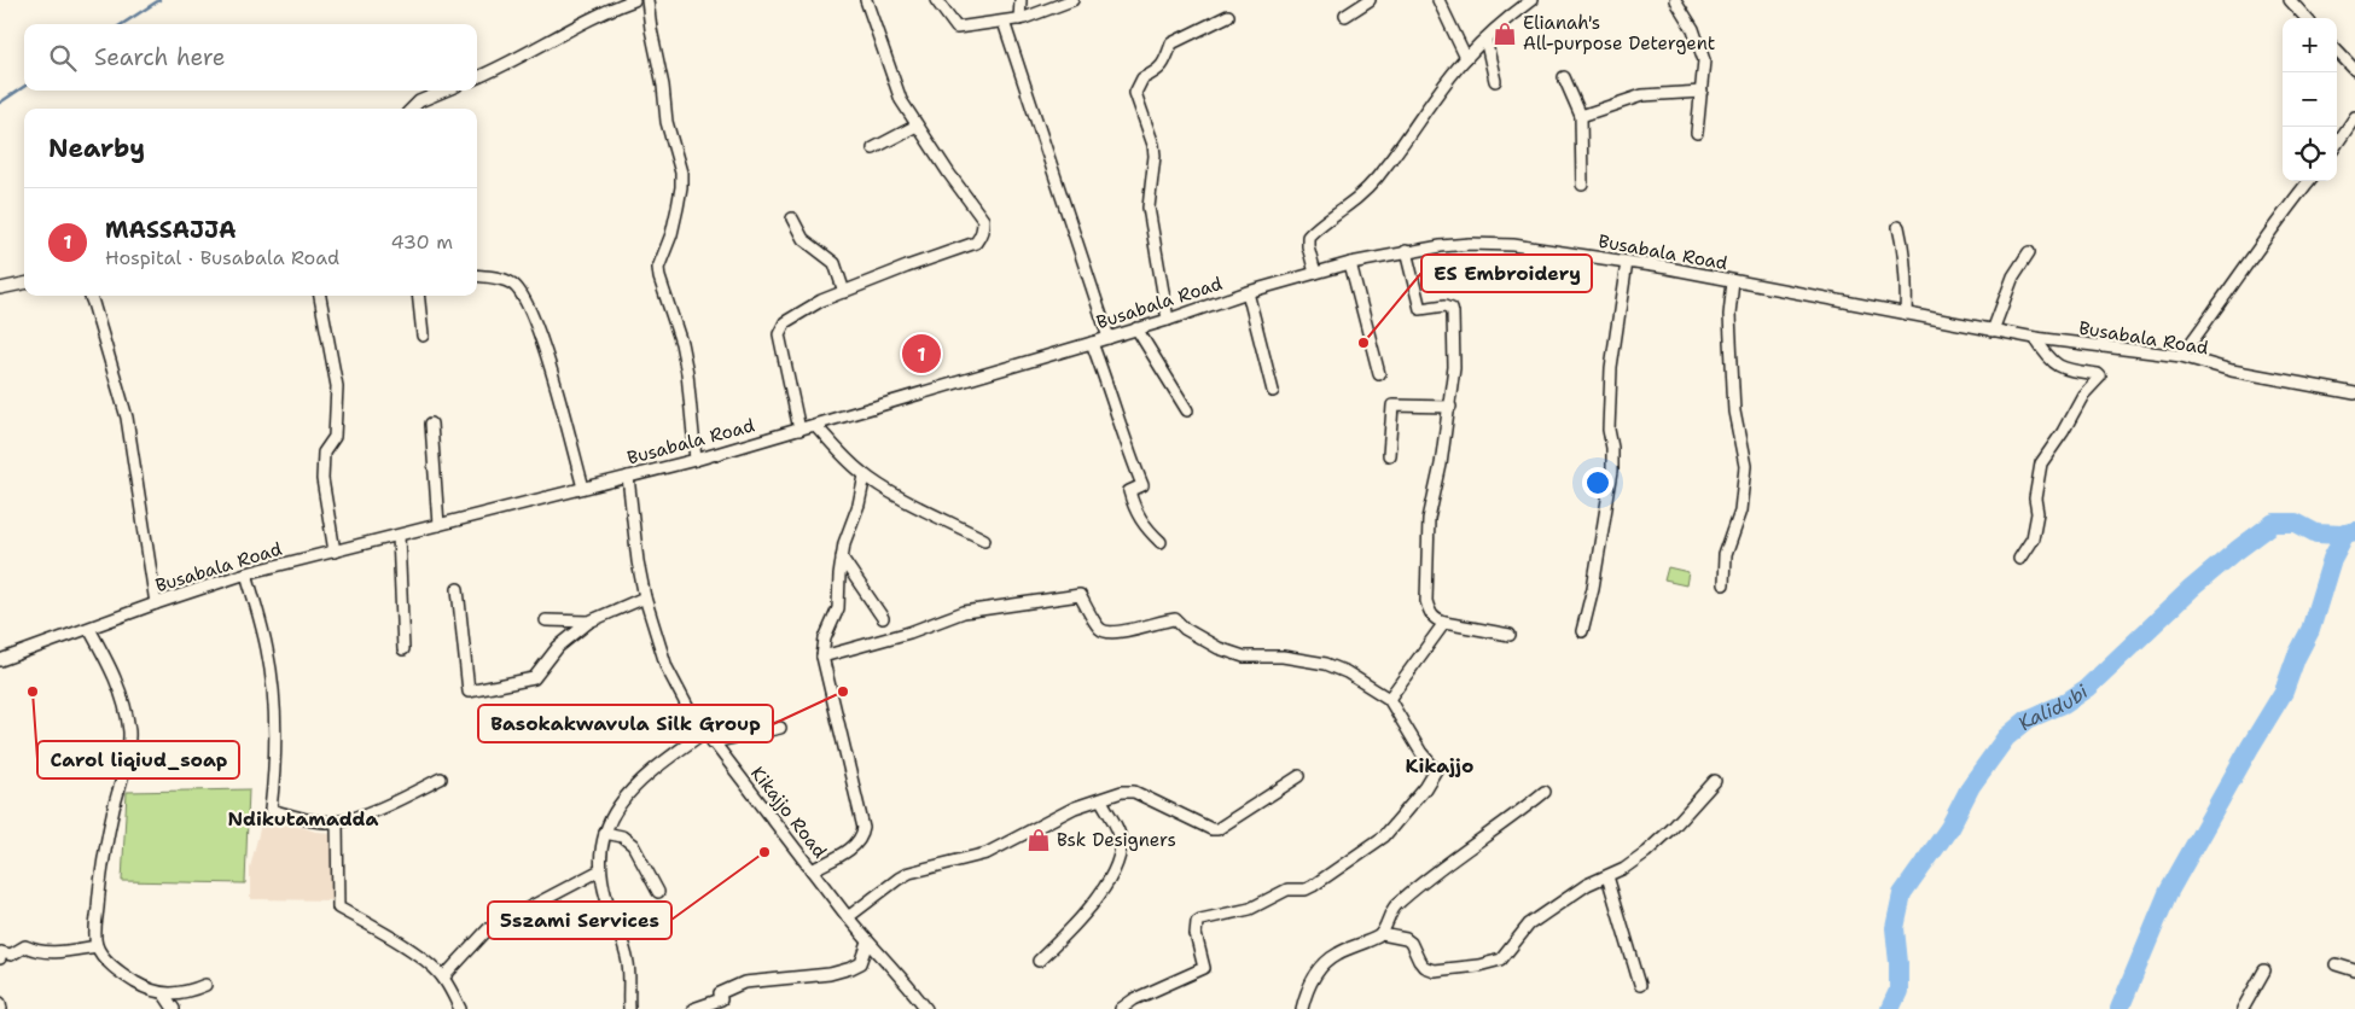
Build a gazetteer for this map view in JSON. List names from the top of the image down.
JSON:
{
  "streets": {
    "street": ["Busabala Road", "Kikajjo Road"]
  },
  "crossings": [
    ["Busabala Road", "Kikajjo Road"]
  ],
  "districts": ["Kikajjo", "Ndikutamadda"],
  "water": ["Kalidubi"],
  "places": {
    "shop": ["Elianah's All-purpose Detergent", "Bsk Designers"],
    "other": [
      "ES Embroidery",
      "Carol liqiud_soap",
      "Basokakwavula Silk Group",
      "5szami Services"
    ]
  },
  "page": {
    "map_buttons": ["+", "−"],
    "search": "Search here",
    "heading": "Nearby",
    "list": [
      {
        "mark": "1",
        "name": "MASSAJJA",
        "note": "Hospital · Busabala Road",
        "value": "430 m"
      }
    ],
    "pins": "1"
  }
}
